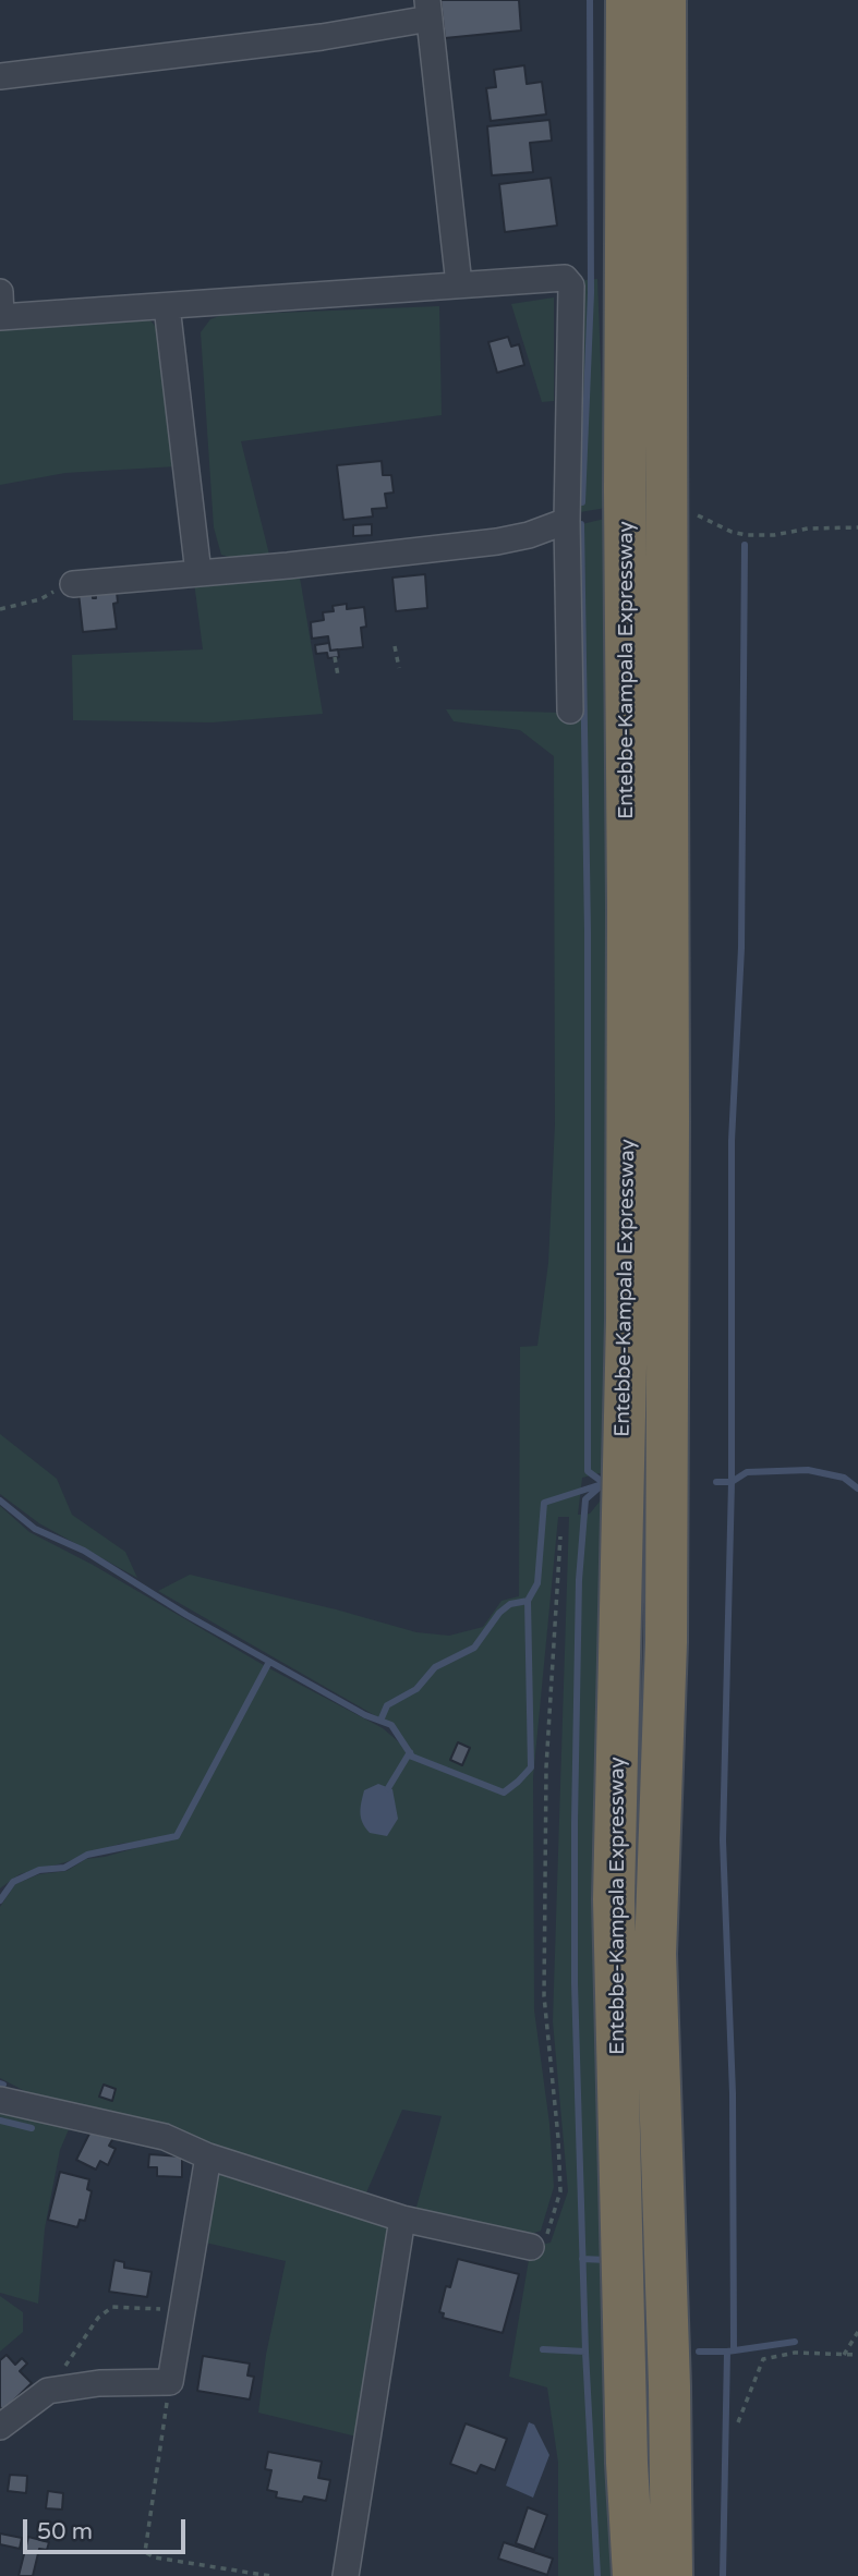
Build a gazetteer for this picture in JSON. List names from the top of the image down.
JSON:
{
  "streets": {
    "highway": ["Entebbe-Kampala Expressway"]
  },
  "scale_bar": "50 m"
}
